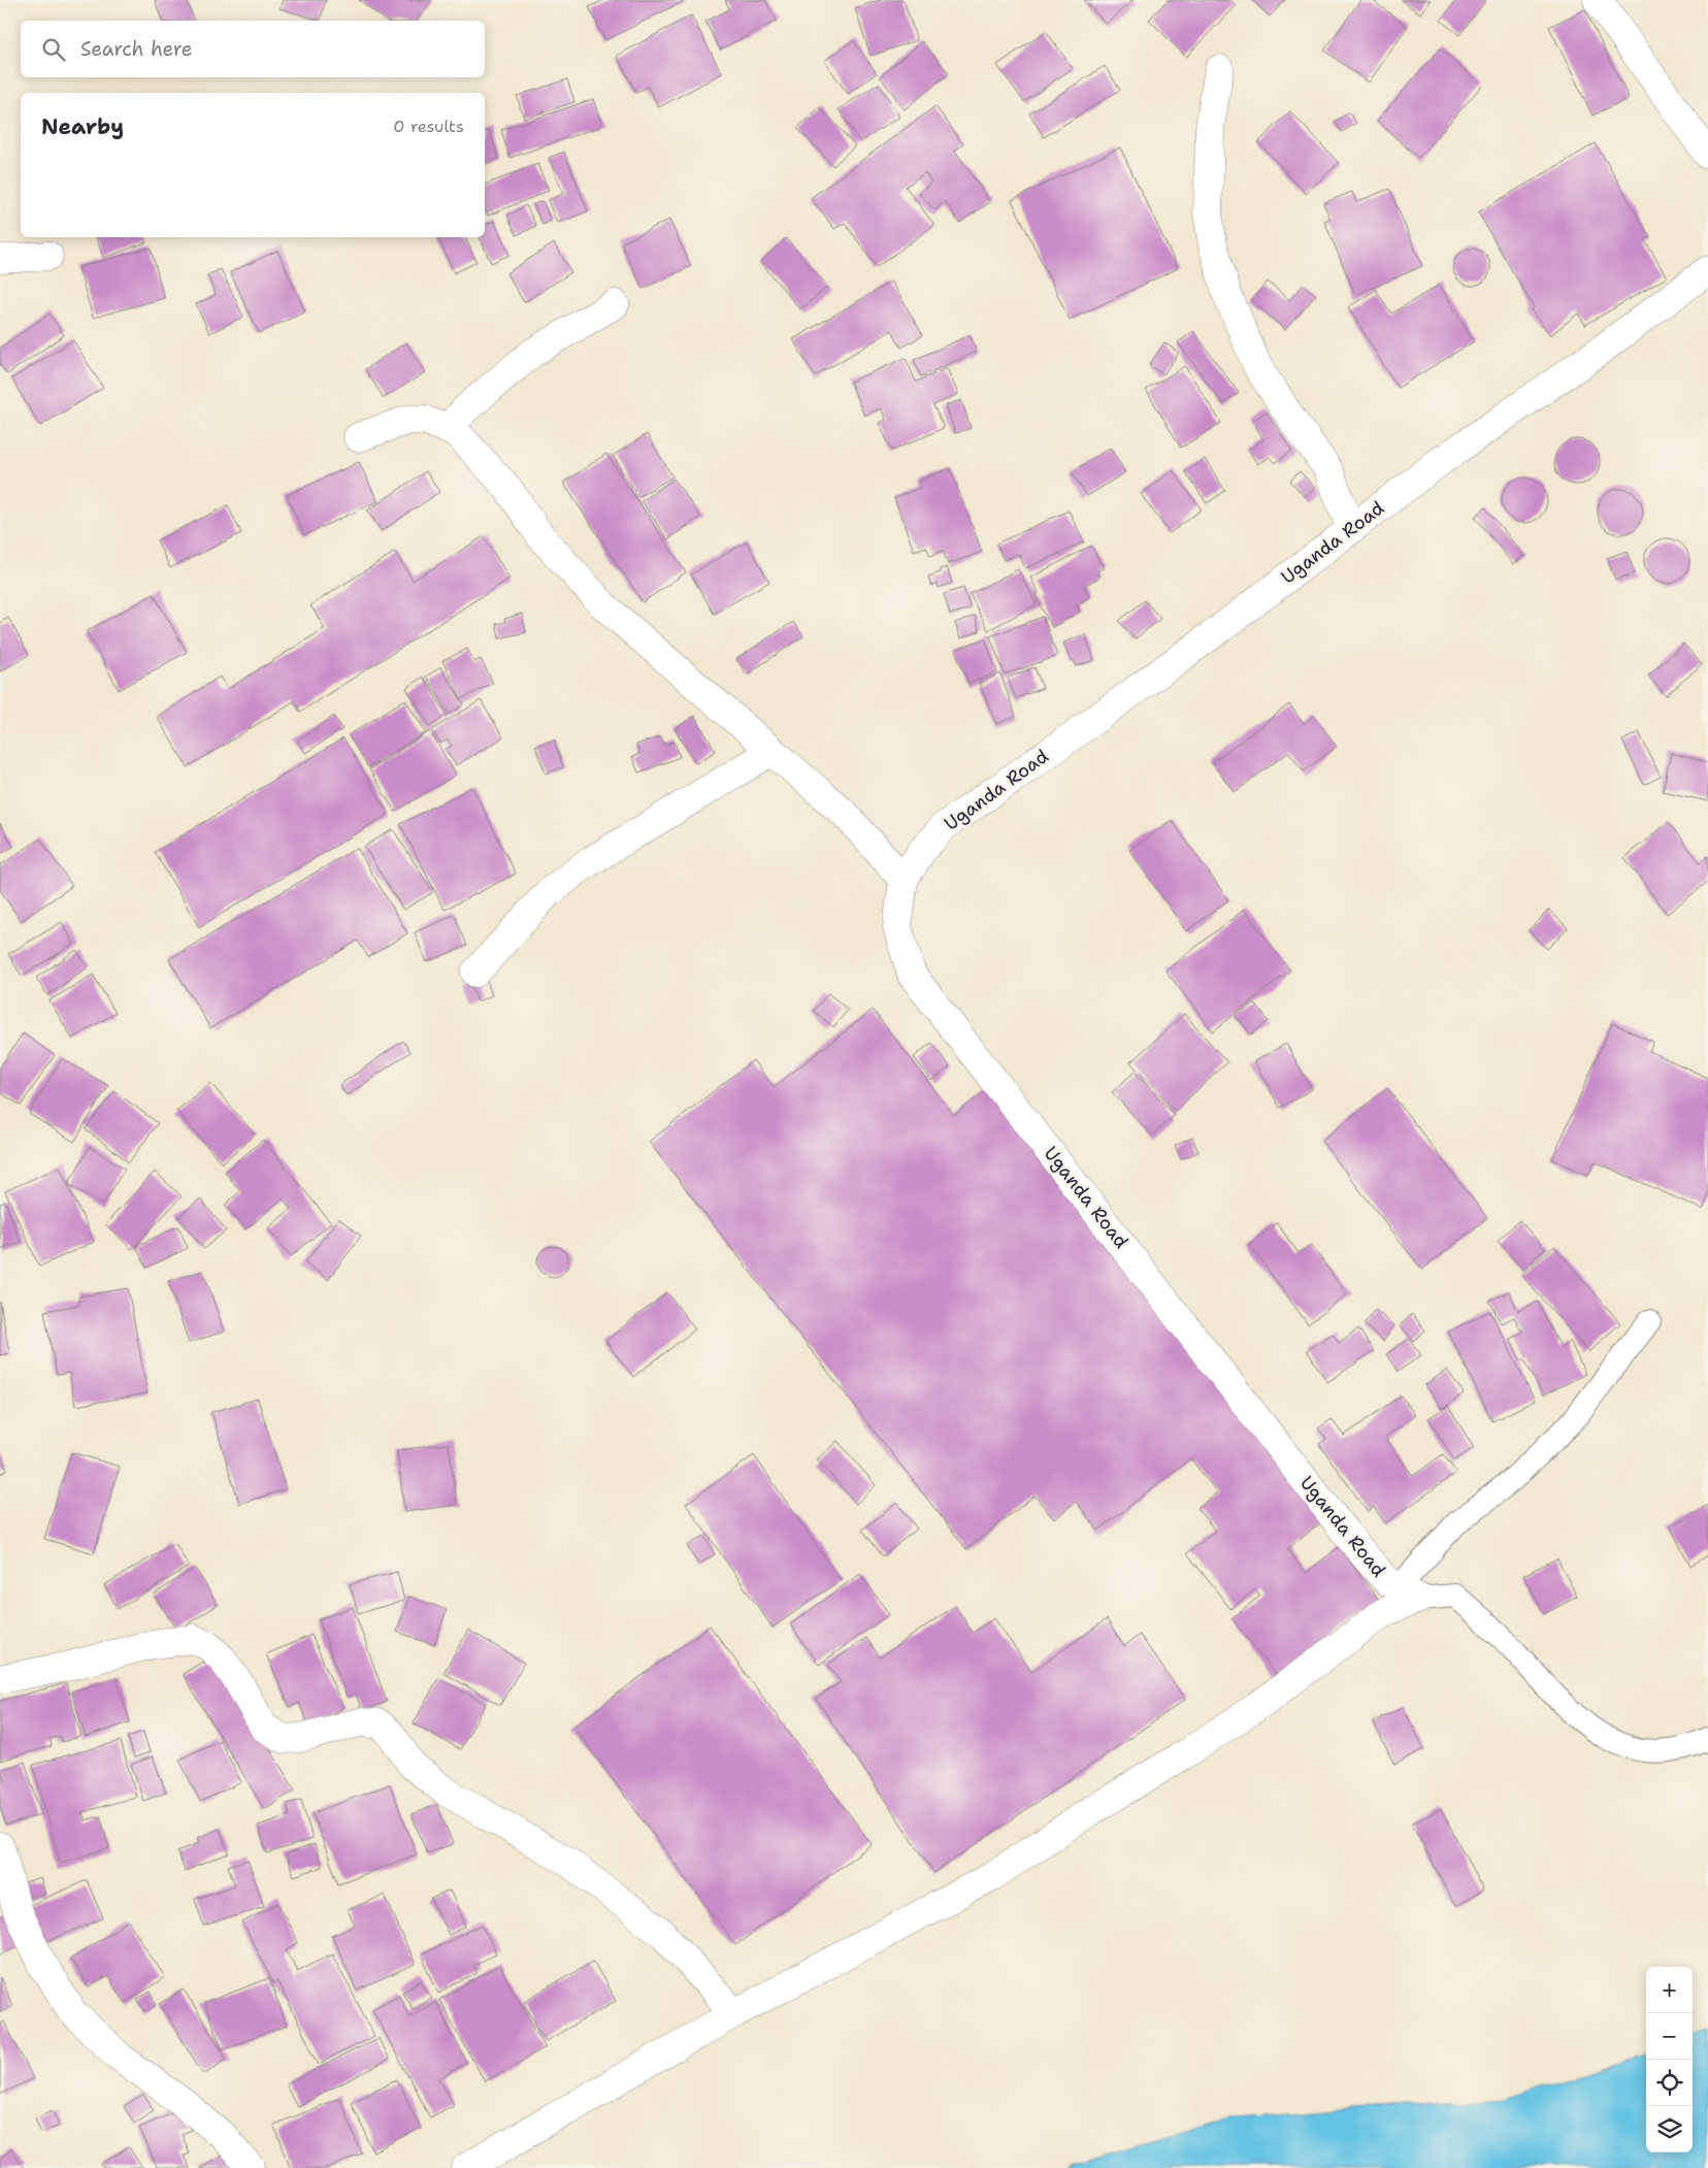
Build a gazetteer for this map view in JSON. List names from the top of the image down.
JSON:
{
  "streets": {
    "street": ["Uganda Road"]
  },
  "page": {
    "search": "Search here",
    "heading": ["Nearby", "0 results"],
    "map_buttons": ["+", "−"]
  }
}
